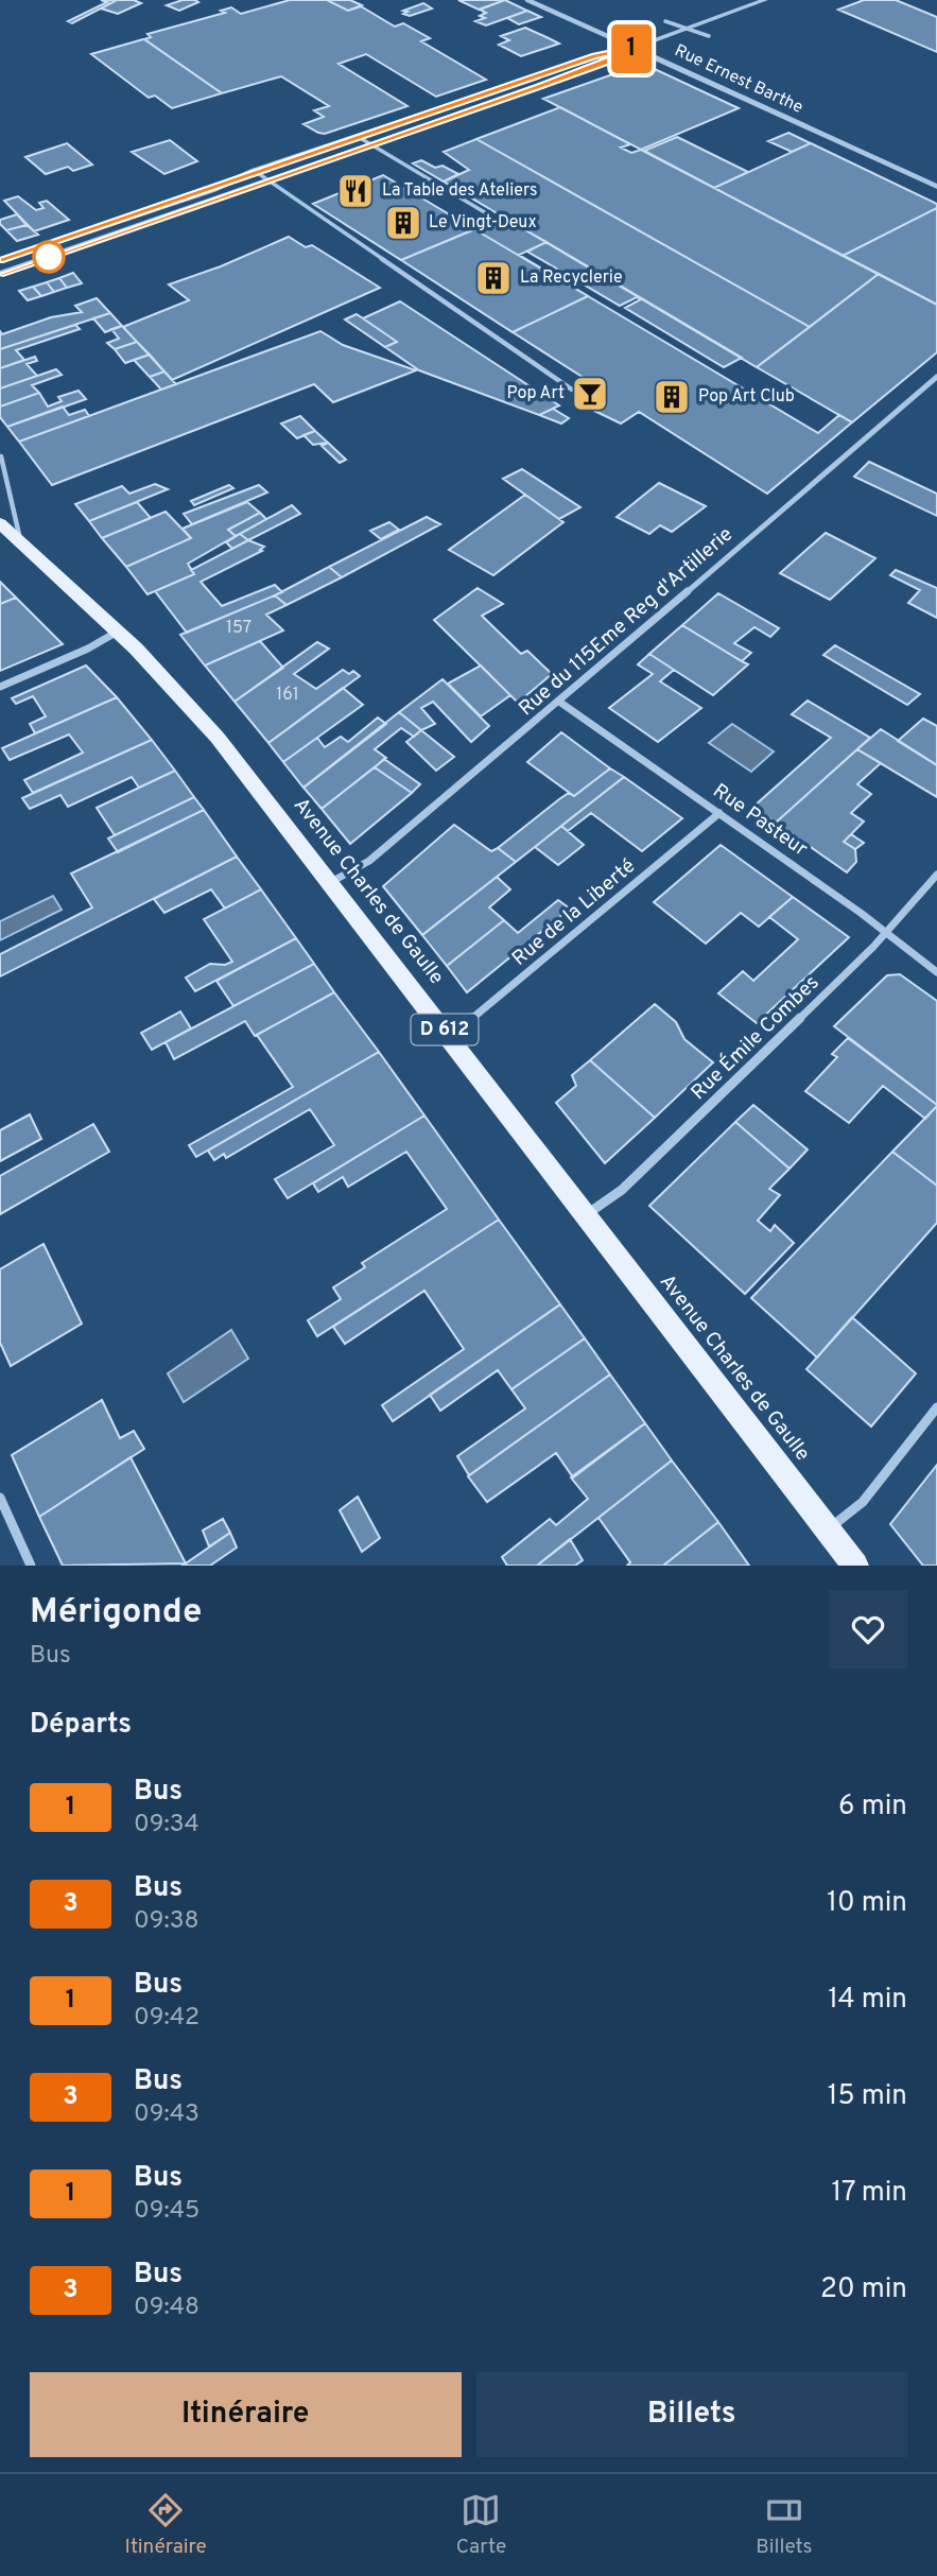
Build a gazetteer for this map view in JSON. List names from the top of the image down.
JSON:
{
  "streets": {
    "main road": ["Avenue Charles de Gaulle", "D 612"],
    "street": [
      "Rue Ernest Barthe",
      "Rue du 115Eme Reg d'Artillerie",
      "Rue Pasteur",
      "Rue de la Liberté",
      "Rue Émile Combes"
    ]
  },
  "crossings": [
    ["Rue du 115Eme Reg d'Artillerie", "Rue Pasteur"],
    ["Rue du 115Eme Reg d'Artillerie", "Avenue Charles de Gaulle"],
    ["Rue Pasteur", "Rue de la Liberté"],
    ["Rue Pasteur", "Rue Émile Combes"],
    ["Avenue Charles de Gaulle", "Rue de la Liberté"],
    ["Avenue Charles de Gaulle", "Rue Émile Combes"]
  ],
  "places": {
    "restaurant": ["La Table des Ateliers"],
    "building": ["Le Vingt-Deux", "La Recyclerie", "Pop Art Club"],
    "bar": ["Pop Art"]
  },
  "lines": ["bus line 1"],
  "house_numbers": ["157", "161"],
  "page": {
    "on_map": "1",
    "heading": [
      ["Mérigonde", "Bus"],
      "Départs"
    ],
    "list": [
      {
        "mark": "1",
        "name": "Bus",
        "note": "09:34",
        "value": "6 min"
      },
      {
        "mark": "3",
        "name": "Bus",
        "note": "09:38",
        "value": "10 min"
      },
      {
        "mark": "1",
        "name": "Bus",
        "note": "09:42",
        "value": "14 min"
      },
      {
        "mark": "3",
        "name": "Bus",
        "note": "09:43",
        "value": "15 min"
      },
      {
        "mark": "1",
        "name": "Bus",
        "note": "09:45",
        "value": "17 min"
      },
      {
        "mark": "3",
        "name": "Bus",
        "note": "09:48",
        "value": "20 min"
      }
    ],
    "buttons": ["Itinéraire", "Billets"],
    "tabs": ["Itinéraire", "Carte", "Billets"]
  }
}
